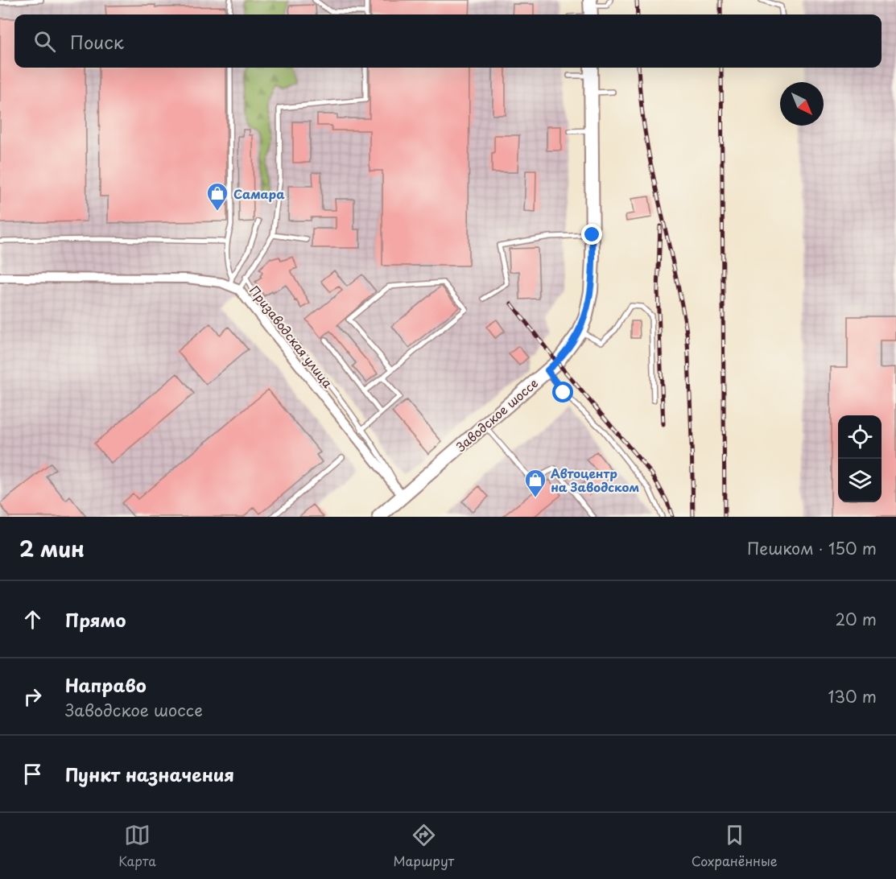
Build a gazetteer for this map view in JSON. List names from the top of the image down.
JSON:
{
  "streets": {
    "main road": ["Заводское шоссе"],
    "street": ["Призаводская улица"]
  },
  "crossings": [
    ["Призаводская улица", "Заводское шоссе"]
  ],
  "places": {
    "shop": ["Самара", "Автоцентр на Заводском"]
  },
  "north": "bottom right",
  "page": {
    "search": "Поиск",
    "heading": ["2 мин", "Пешком · 150 m"],
    "list": [
      ["Прямо", "20 m"],
      ["Направо", "Заводское шоссе", "130 m"],
      "Пункт назначения"
    ],
    "nav": ["Карта", "Маршрут", "Сохранённые"]
  }
}
